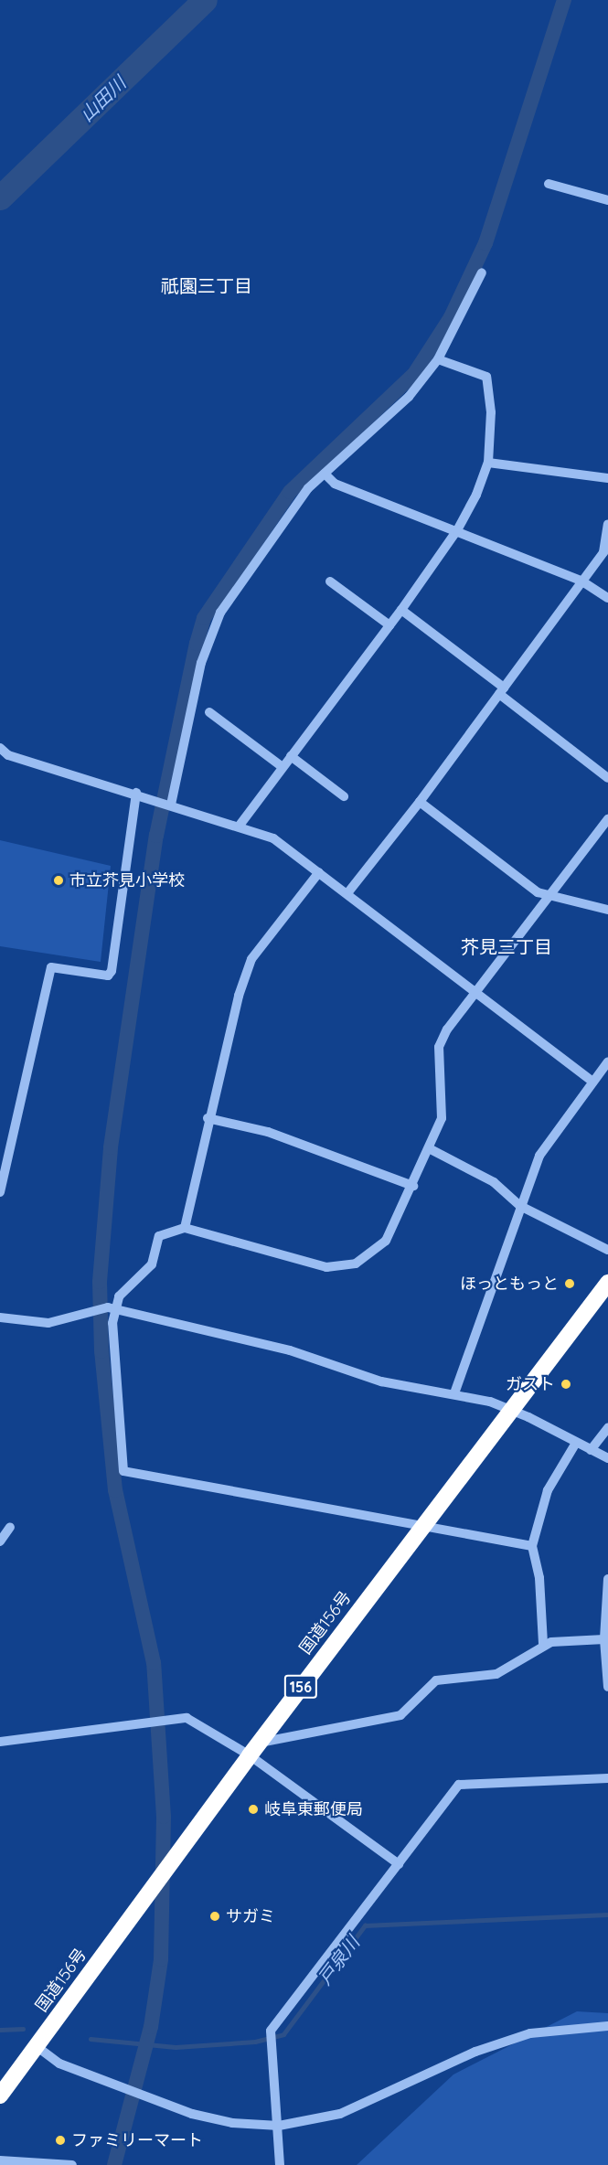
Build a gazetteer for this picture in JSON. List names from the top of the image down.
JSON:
{
  "streets": {
    "highway": ["国道156号", "156"]
  },
  "districts": ["祇園三丁目", "芥見三丁目"],
  "water": ["山田川", "戸泉川"],
  "places": [
    "市立芥見小学校",
    "ほっともっと",
    "ガスト",
    "岐阜東郵便局",
    "サガミ",
    "ファミリーマート"
  ]
}
